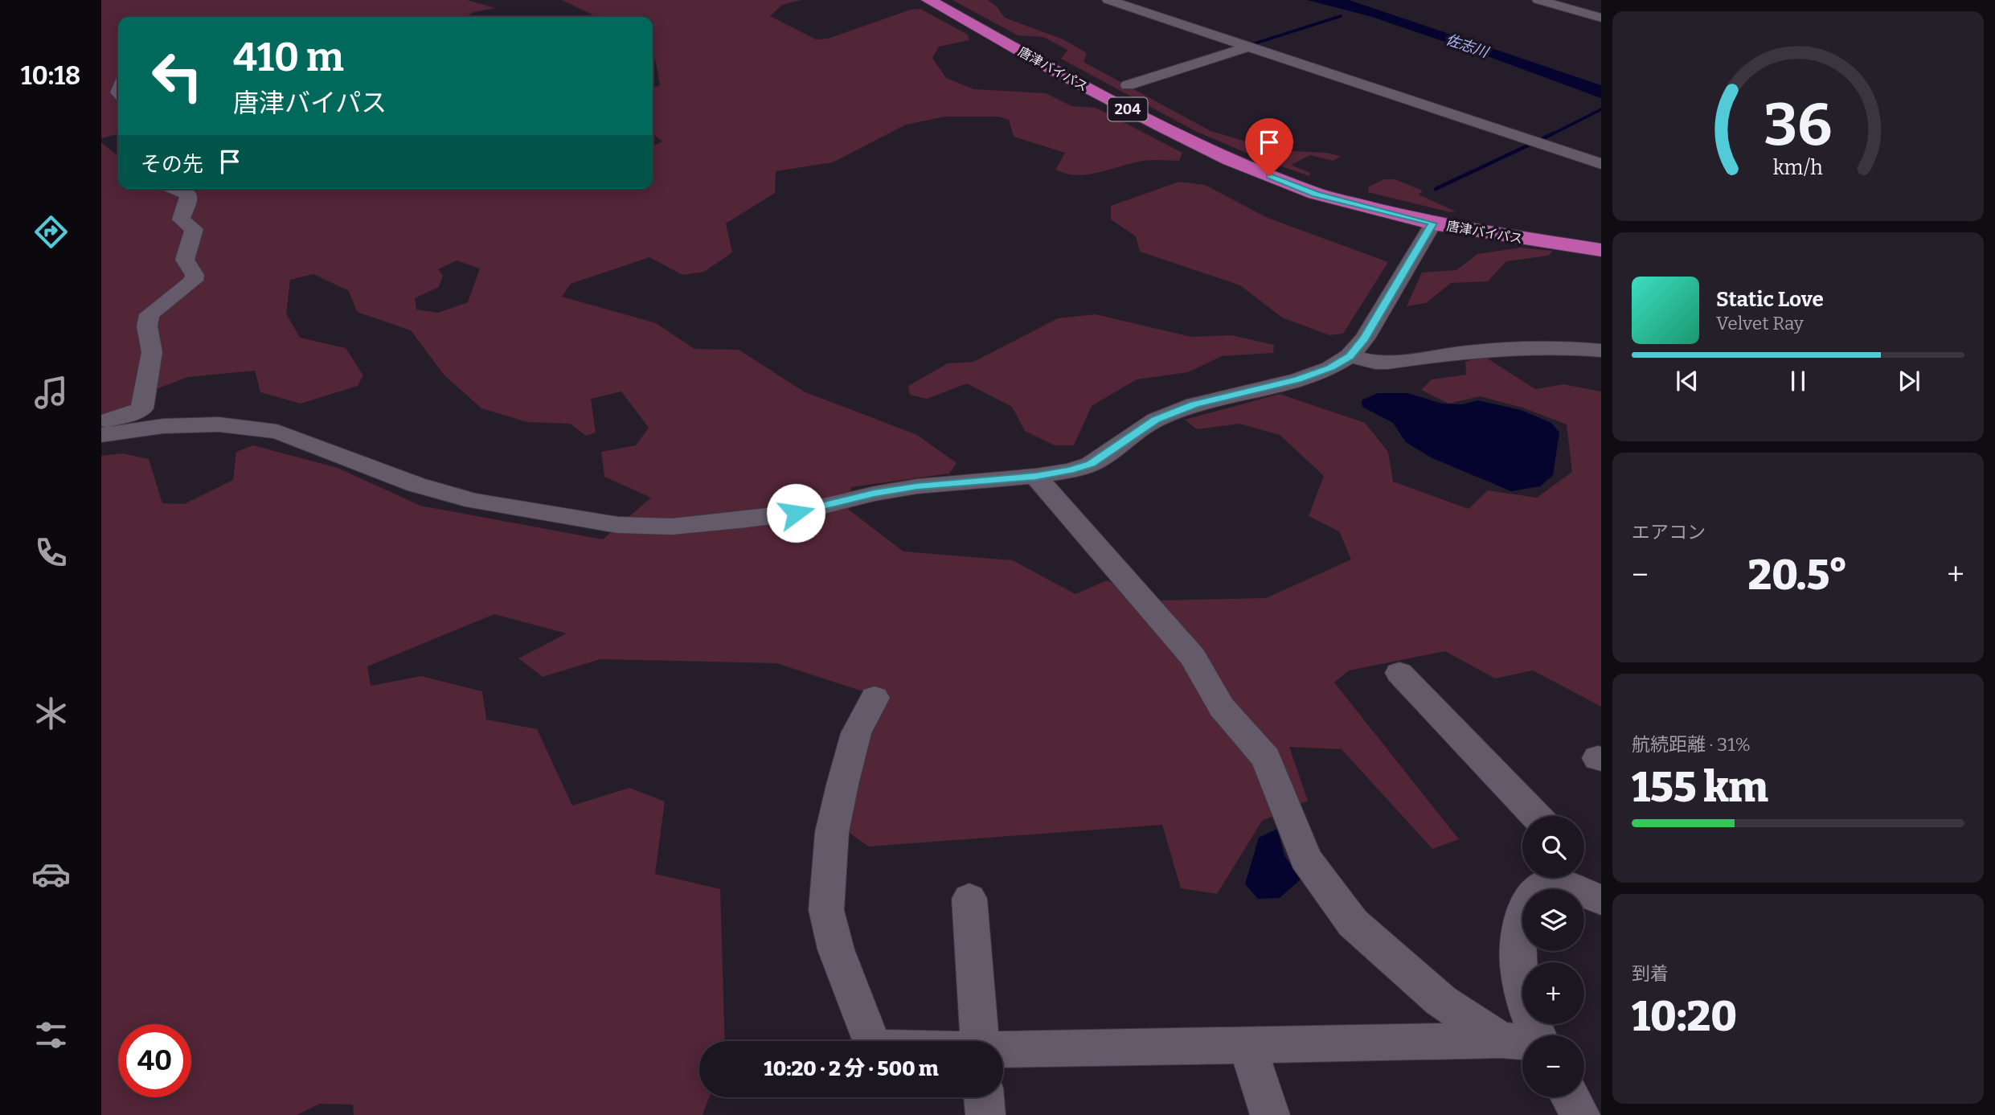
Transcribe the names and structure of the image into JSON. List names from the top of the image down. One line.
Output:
{"streets":{"highway":["唐津バイパス","204"]},"water":["佐志川"],"page":{"tabs":"10:18","turn":["410 m","唐津バイパス"],"then":"その先","song":["Static Love","Velvet Ray"],"tile":["エアコン",["航続距離 · 31%","155 km"],["到着","10:20"]],"heat":["−","20.5°","+"],"map_buttons":["+","−"],"limit":"40","trip":"10:20 · 2 分 · 500 m","gauge":["36","km/h"]}}
